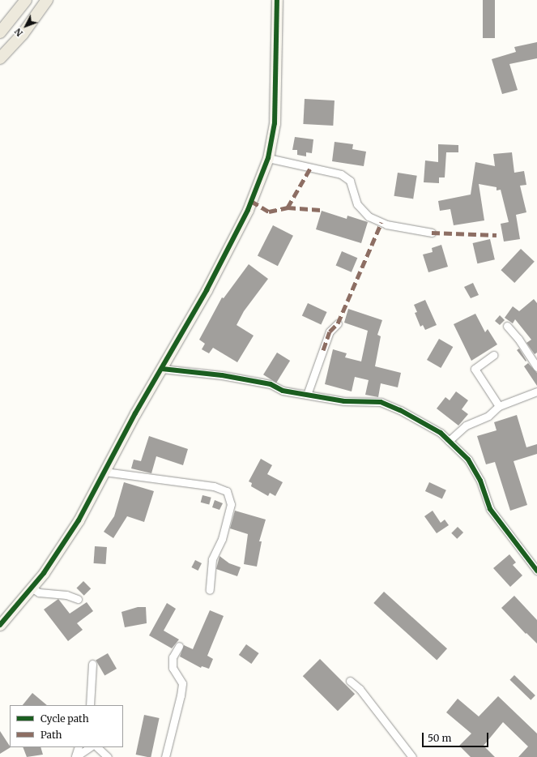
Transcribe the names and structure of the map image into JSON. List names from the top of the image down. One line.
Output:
{"legend":["Cycle path","Path"],"scale_bar":"50 m","north":"bottom left"}
